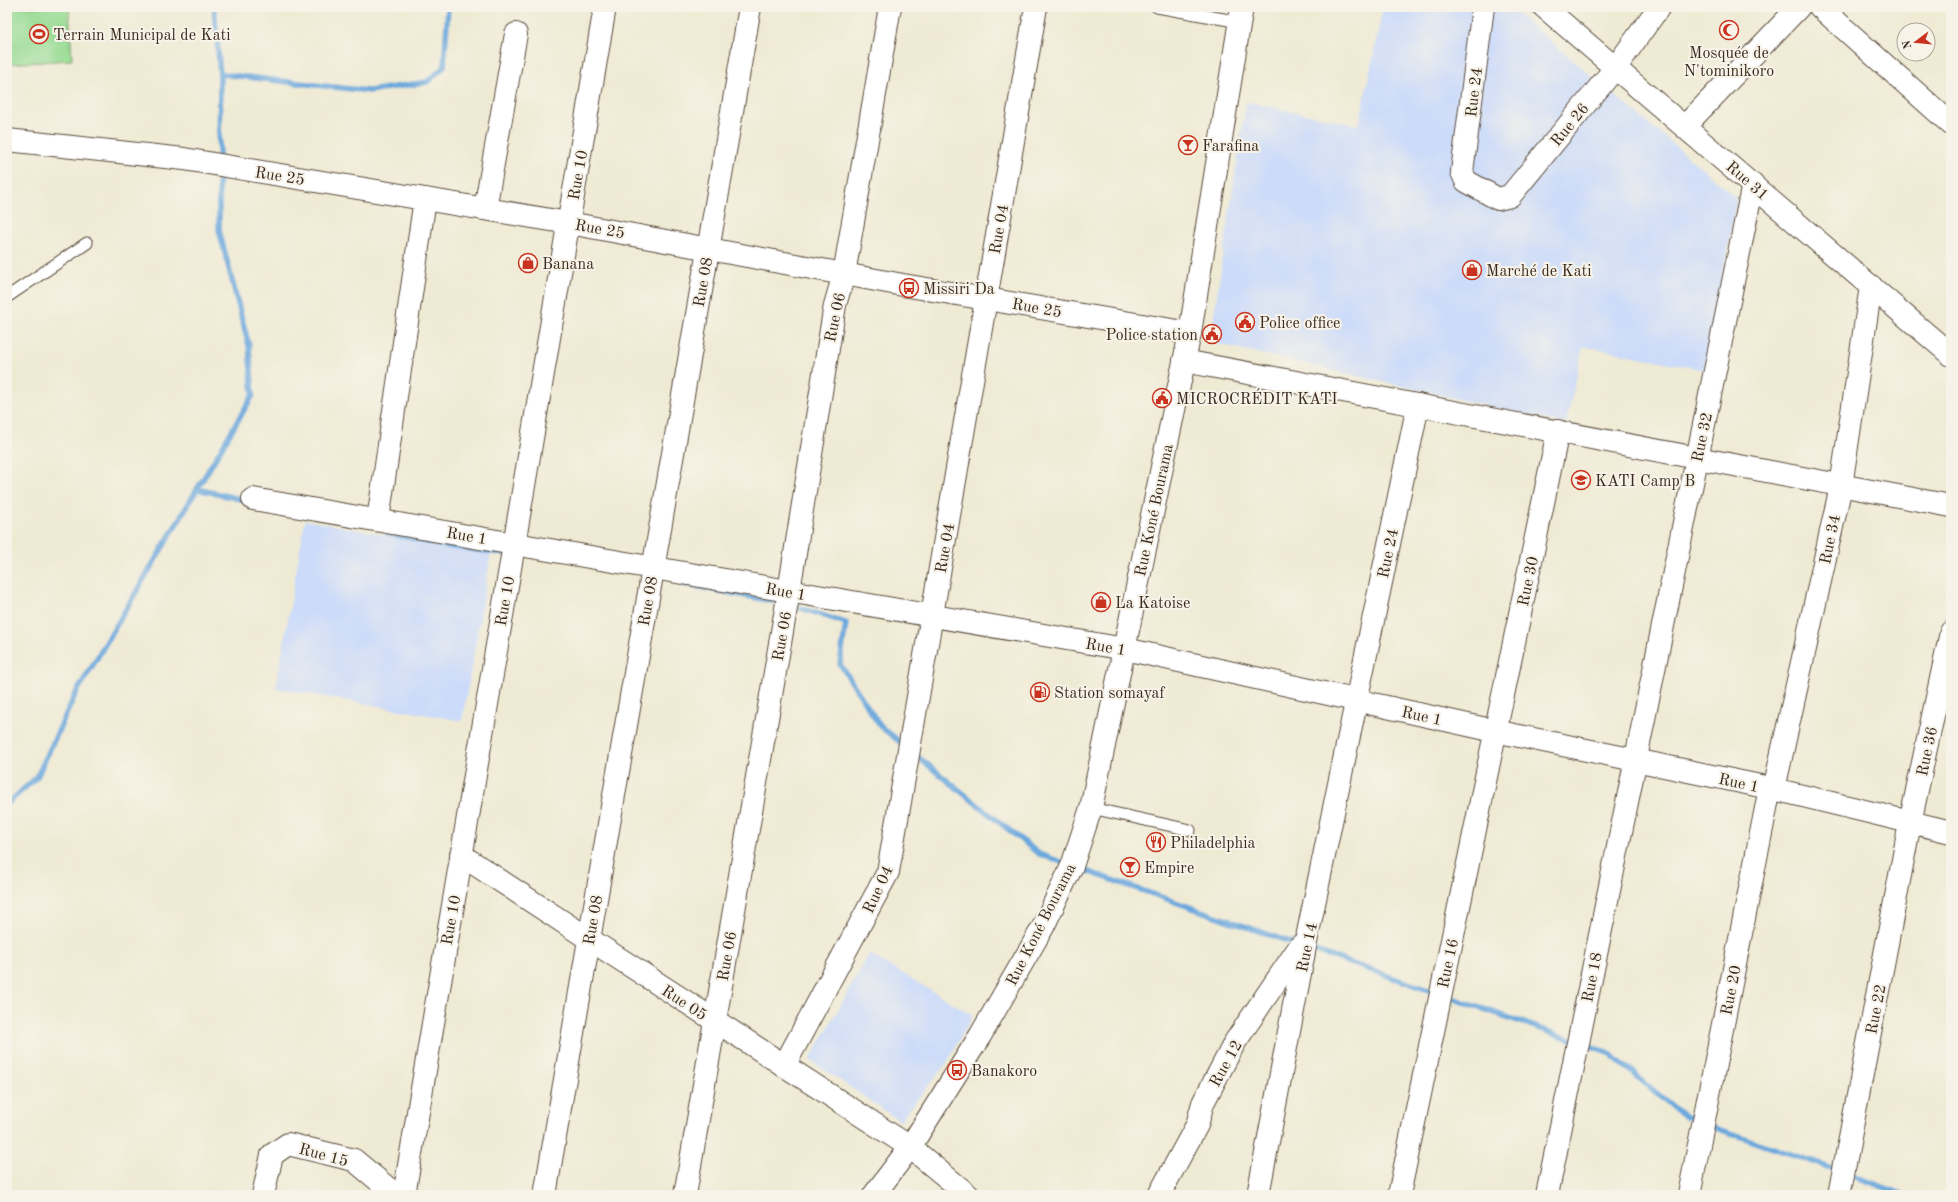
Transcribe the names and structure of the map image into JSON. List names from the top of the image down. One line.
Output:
{"streets":{"main road":["Rue 24","Rue 26","Rue 25","Rue 10","Rue 31","Rue 04","Rue 08","Rue 06","Rue 32","Rue Koné Bourama","Rue 1","Rue 34","Rue 30","Rue 36","Rue 14","Rue 16","Rue 18","Rue 20","Rue 05","Rue 22","Rue 12","Rue 15"]},"crossings":[["Rue 24","Rue 26"],["Rue 24","Rue 1"],["Rue 24","Rue 14"],["Rue 26","Rue 31"],["Rue 25","Rue 10"],["Rue 25","Rue 04"],["Rue 25","Rue 08"],["Rue 25","Rue 06"],["Rue 25","Rue Koné Bourama"],["Rue 10","Rue 1"],["Rue 10","Rue 05"],["Rue 31","Rue 32"],["Rue 31","Rue 34"],["Rue 04","Rue 1"],["Rue 04","Rue 05"],["Rue 08","Rue 1"],["Rue 08","Rue 05"],["Rue 06","Rue 1"],["Rue 06","Rue 05"],["Rue 32","Rue 1"],["Rue 32","Rue 18"],["Rue Koné Bourama","Rue 1"],["Rue Koné Bourama","Rue 05"],["Rue 1","Rue 34"],["Rue 1","Rue 30"],["Rue 1","Rue 36"],["Rue 1","Rue 14"],["Rue 1","Rue 16"],["Rue 1","Rue 18"],["Rue 1","Rue 20"],["Rue 1","Rue 22"],["Rue 34","Rue 20"],["Rue 30","Rue 16"],["Rue 36","Rue 22"],["Rue 14","Rue 12"]],"places":{"mosque":["Mosquée de N'tominikoro"],"sports":["Terrain Municipal de Kati"],"bar":["Farafina","Empire"],"shop":["Banana","Marché de Kati","La Katoise"],"bus stop":["Missiri Da","Banakoro"],"public building":["Police office","Police station","MICROCRÉDIT KATI"],"school or university":["KATI Camp B"],"fuel station":["Station somayaf"],"restaurant":["Philadelphia"]},"north":"left"}
